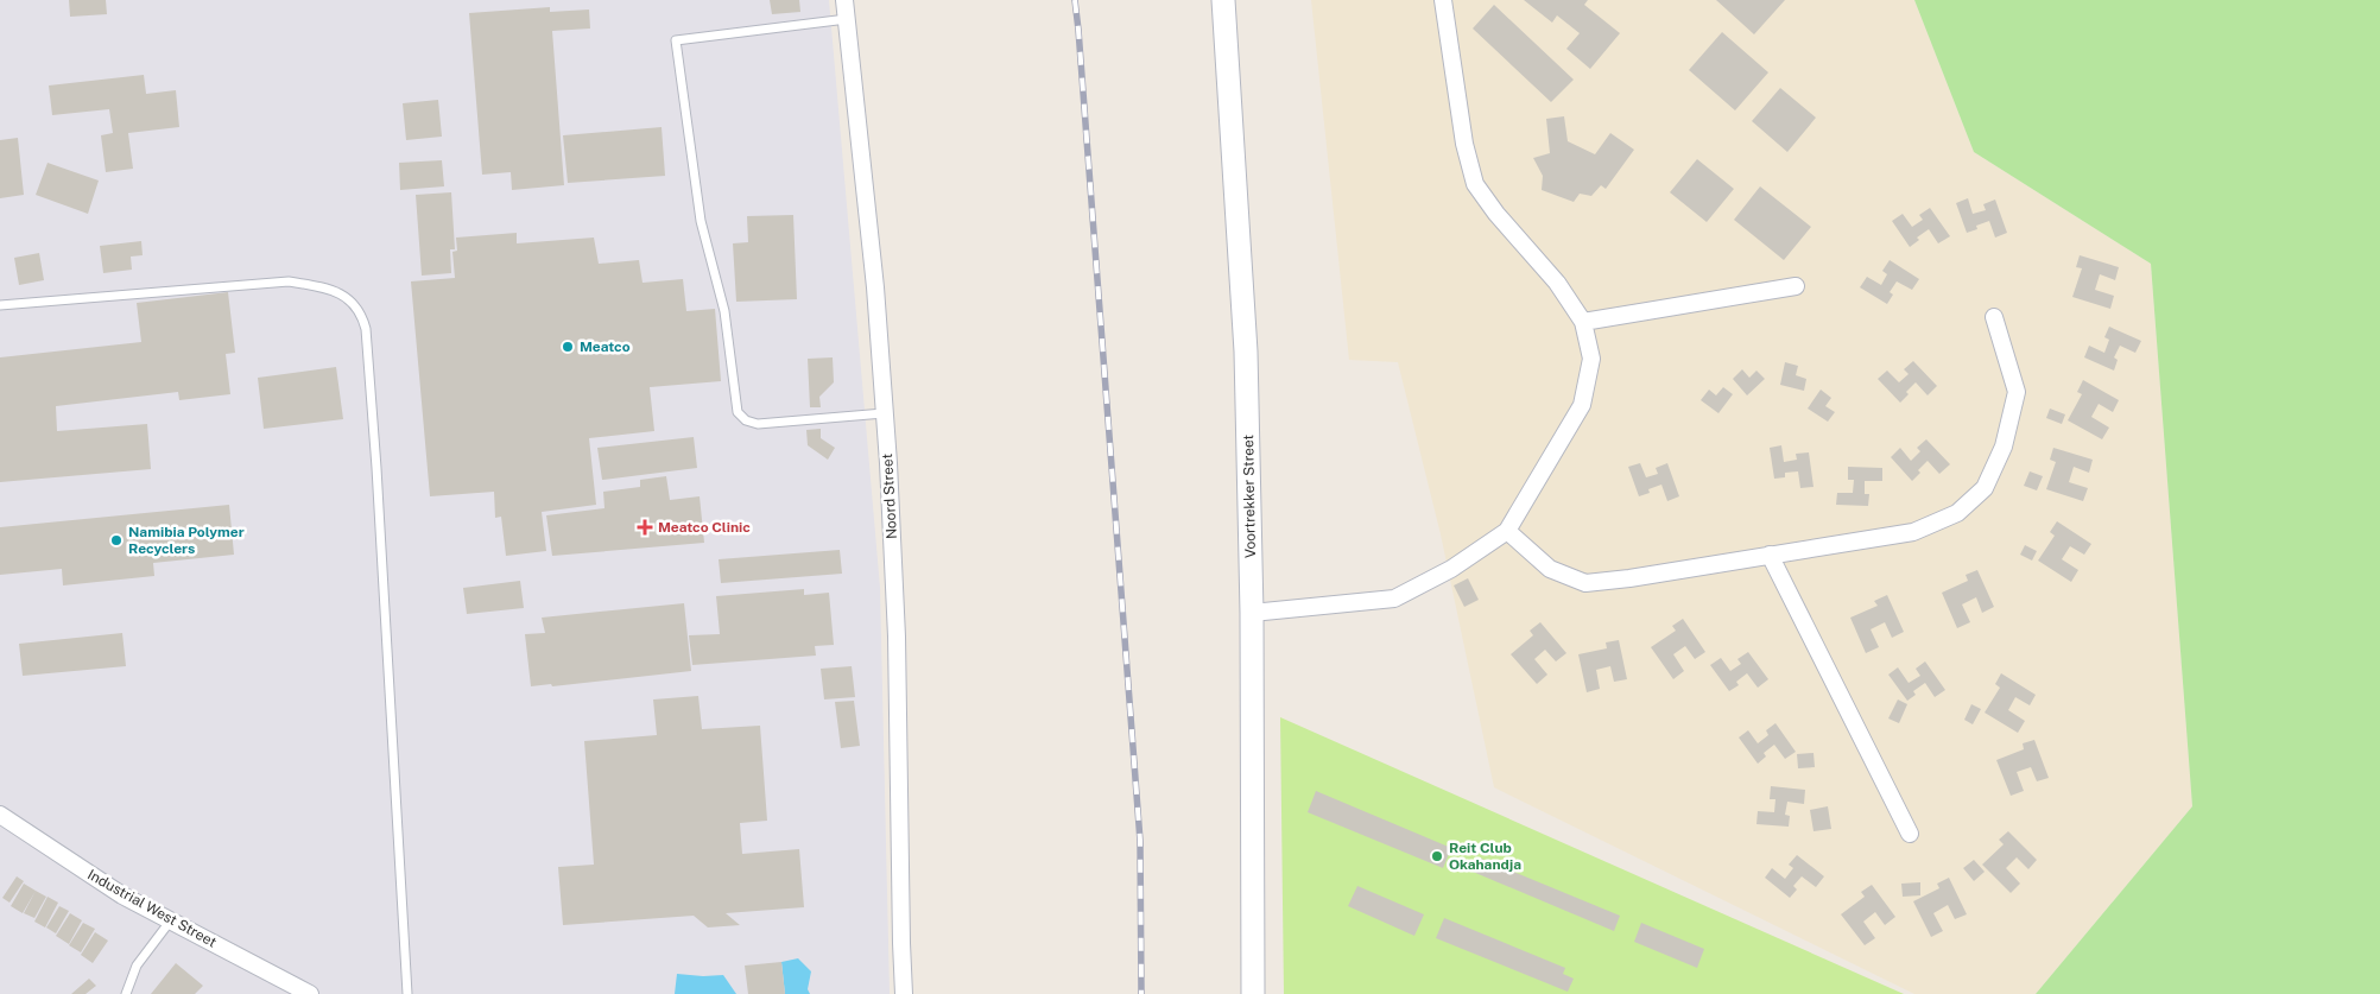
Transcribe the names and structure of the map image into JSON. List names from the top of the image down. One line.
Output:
{"streets":{"main road":["Voortrekker Street"],"street":["Noord Street","Industrial West Street"]},"places":{"other":["Meatco","Namibia Polymer Recyclers","Reit Club Okahandja"],"health":["Meatco Clinic"]}}
